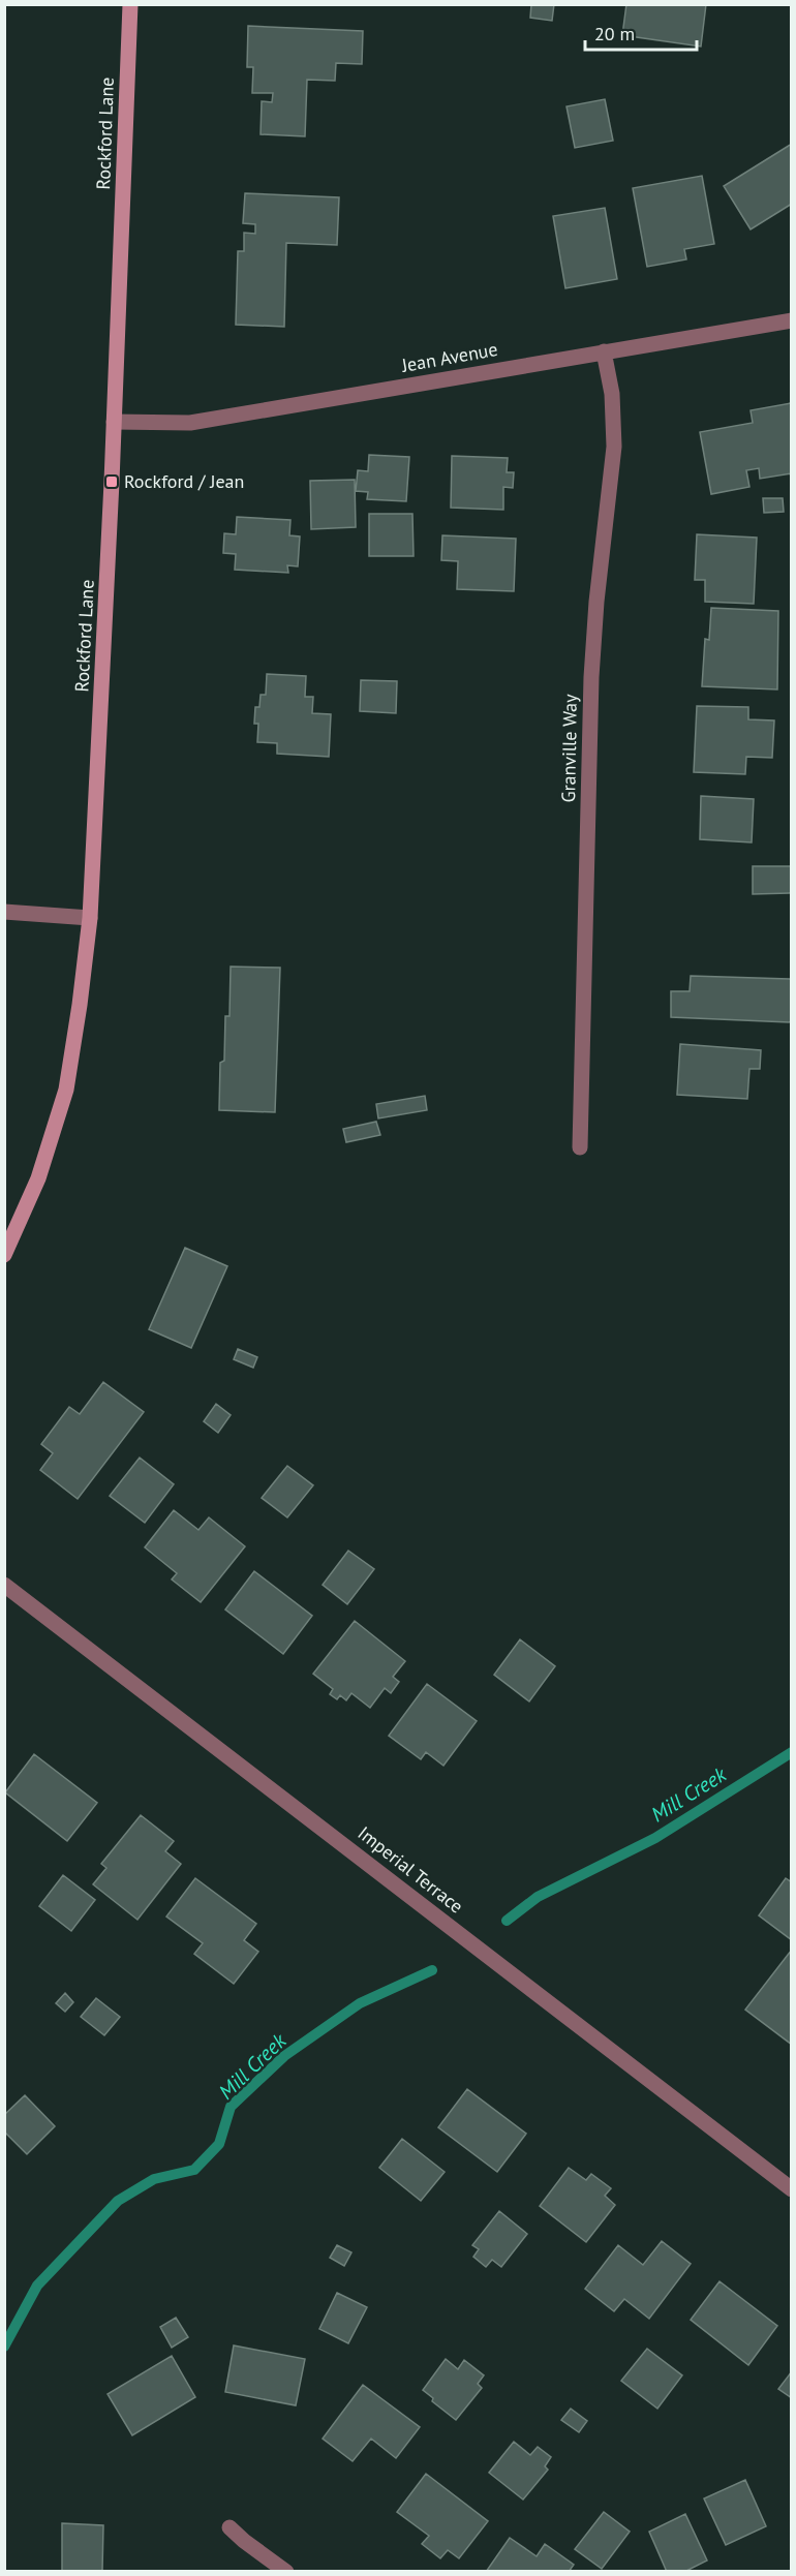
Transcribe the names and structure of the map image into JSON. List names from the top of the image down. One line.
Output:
{"streets":{"main road":["Rockford Lane"],"street":["Jean Avenue","Granville Way","Imperial Terrace"]},"crossings":[["Rockford Lane","Jean Avenue"],["Jean Avenue","Granville Way"]],"water":["Mill Creek"],"places":{"transit":["Rockford / Jean"]},"scale_bar":"20 m"}
